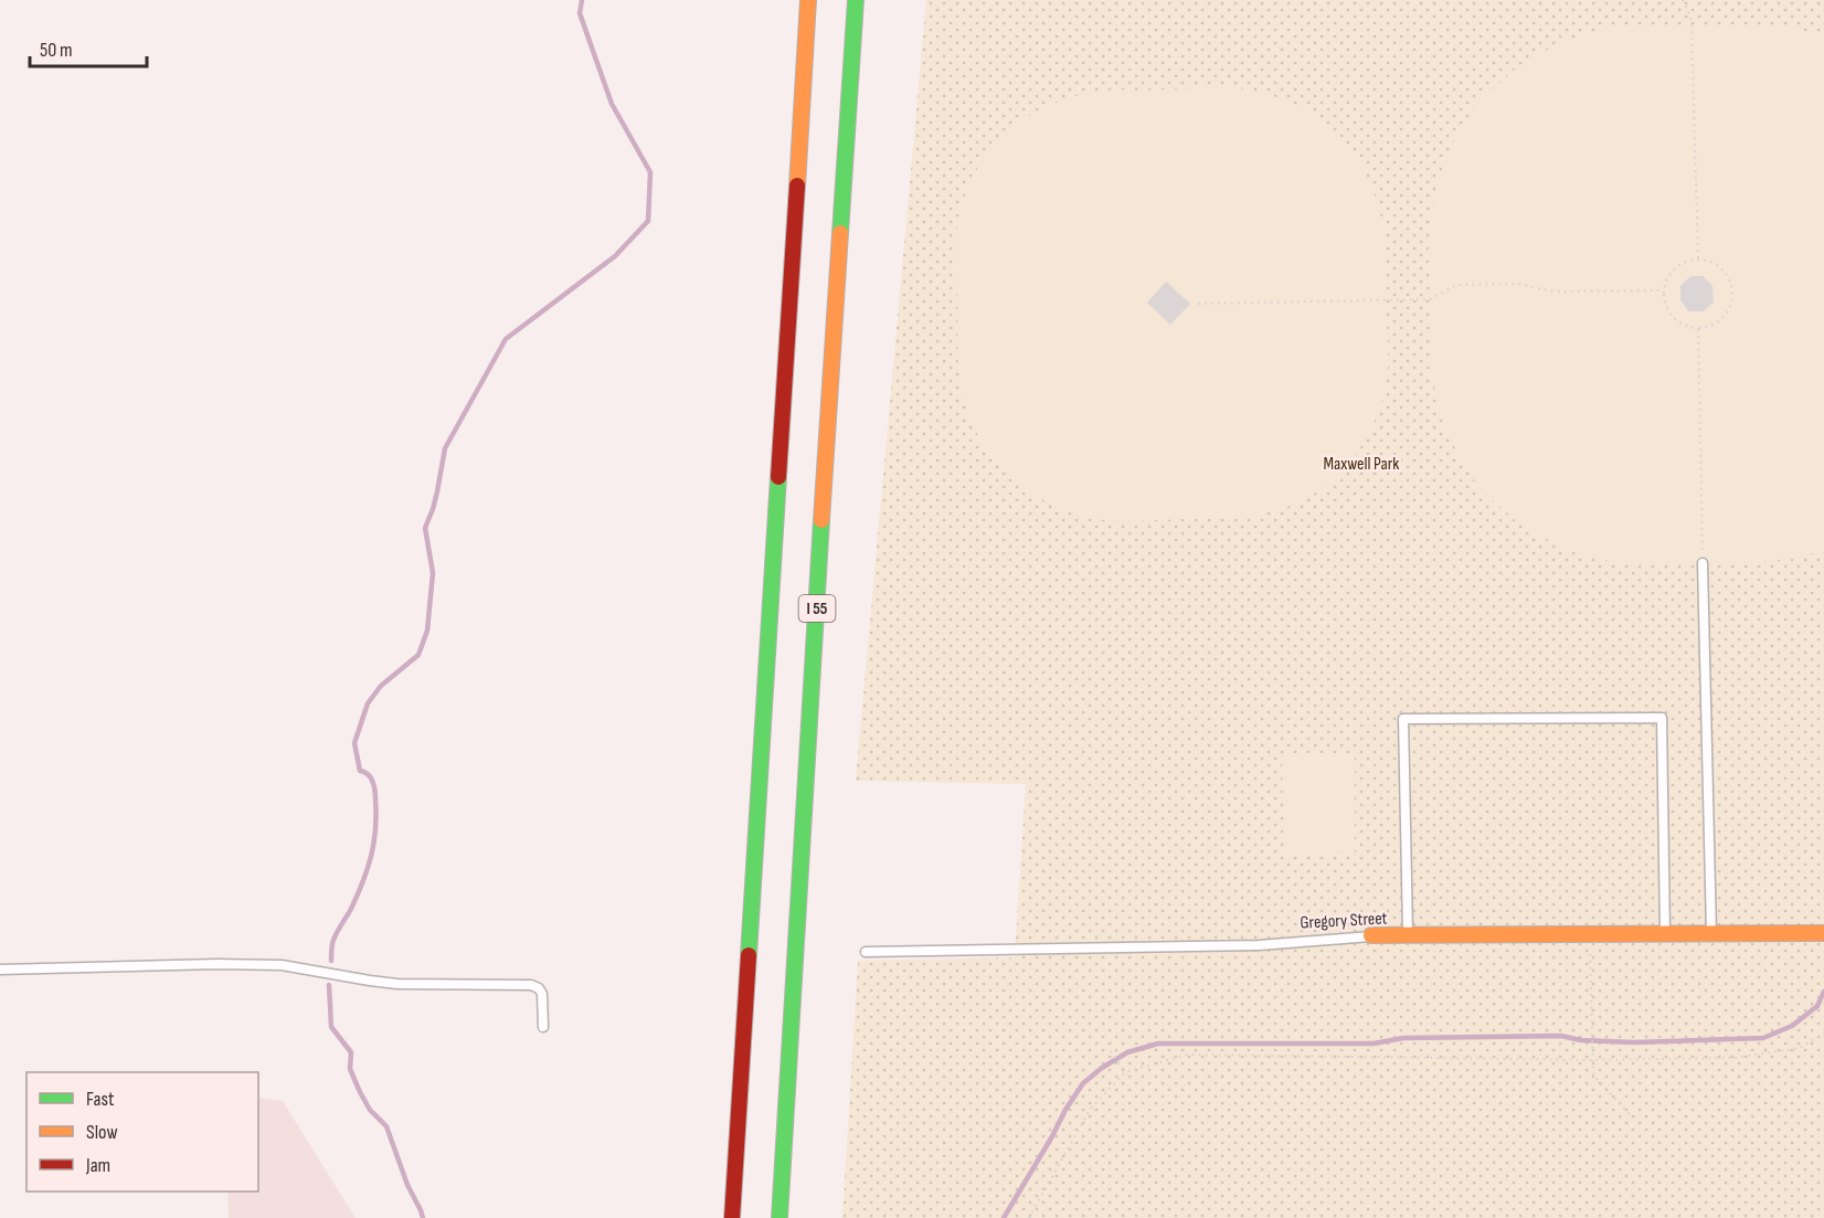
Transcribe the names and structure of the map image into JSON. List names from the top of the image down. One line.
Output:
{"streets":{"main road":["I 55","Gregory Street"]},"parks":["Maxwell Park"],"legend":["Fast","Slow","Jam"],"scale_bar":"50 m"}
